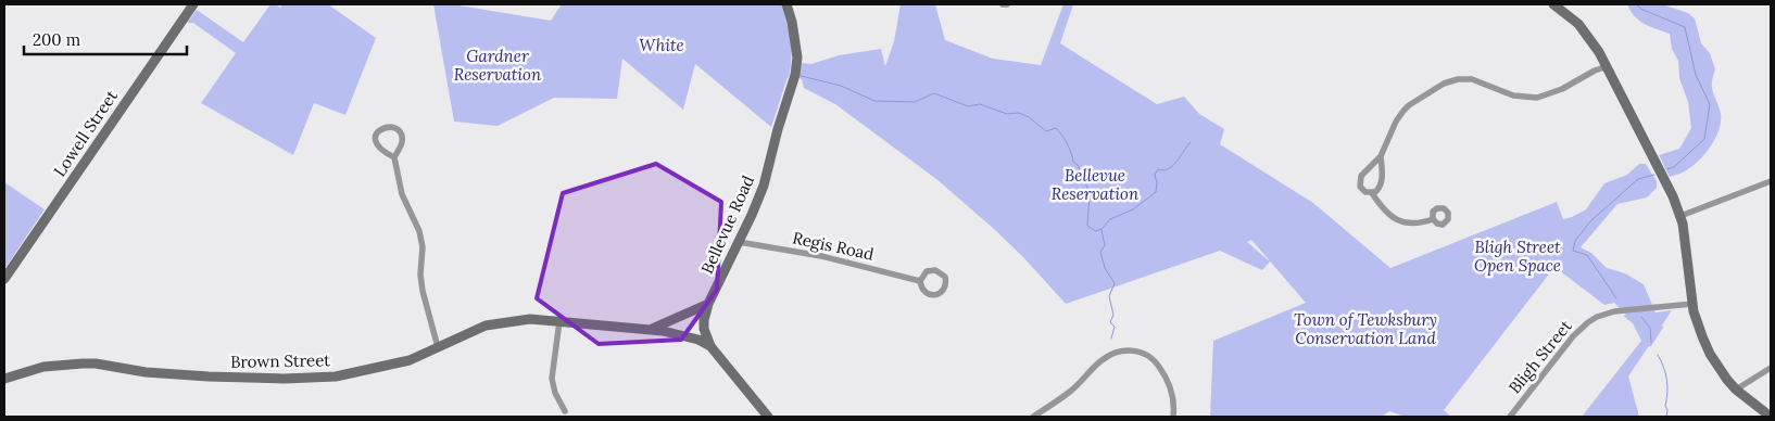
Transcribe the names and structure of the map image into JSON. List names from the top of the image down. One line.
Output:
{"streets":{"street":["Lowell Street","Bellevue Road","Regis Road","Bligh Street","Brown Street"]},"crossings":[["Bellevue Road","Regis Road"],["Bellevue Road","Brown Street"]],"parks":["White","Gardner Reservation","Bellevue Reservation","Bligh Street Open Space","Town of Tewksbury Conservation Land"],"scale_bar":"200 m"}
